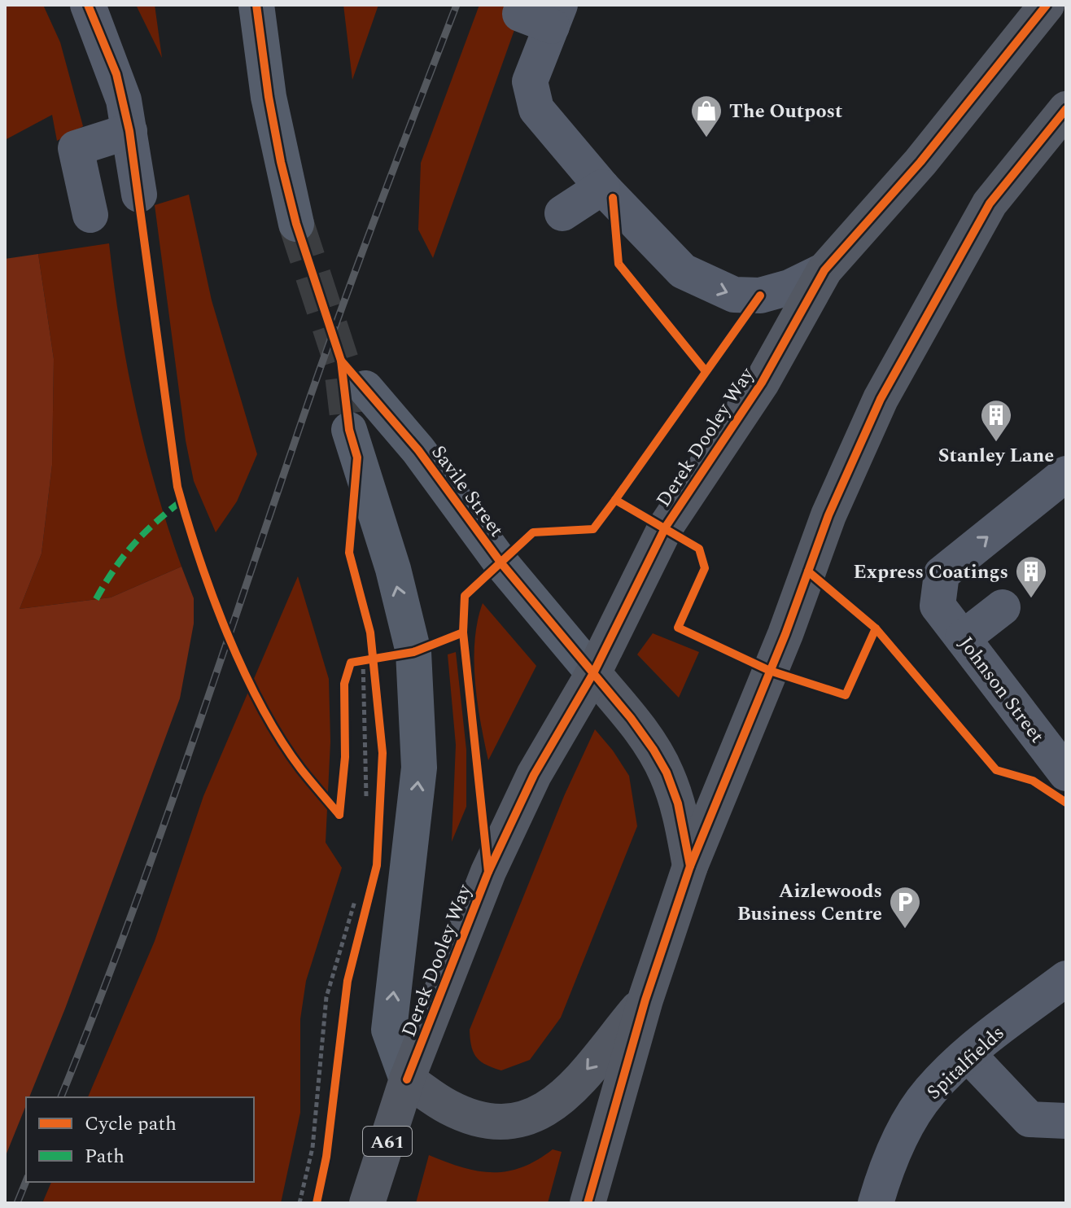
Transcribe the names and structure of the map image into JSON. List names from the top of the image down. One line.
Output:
{"streets":{"highway":["Derek Dooley Way","A61"],"main road":["Savile Street"],"street":["Johnson Street","Spitalfields"]},"crossings":[["Derek Dooley Way","Savile Street"]],"one_way":["Johnson Street"],"places":{"shop":["The Outpost"],"building":["Stanley Lane","Express Coatings"],"parking":["Aizlewoods Business Centre"]},"legend":["Cycle path","Path"]}
